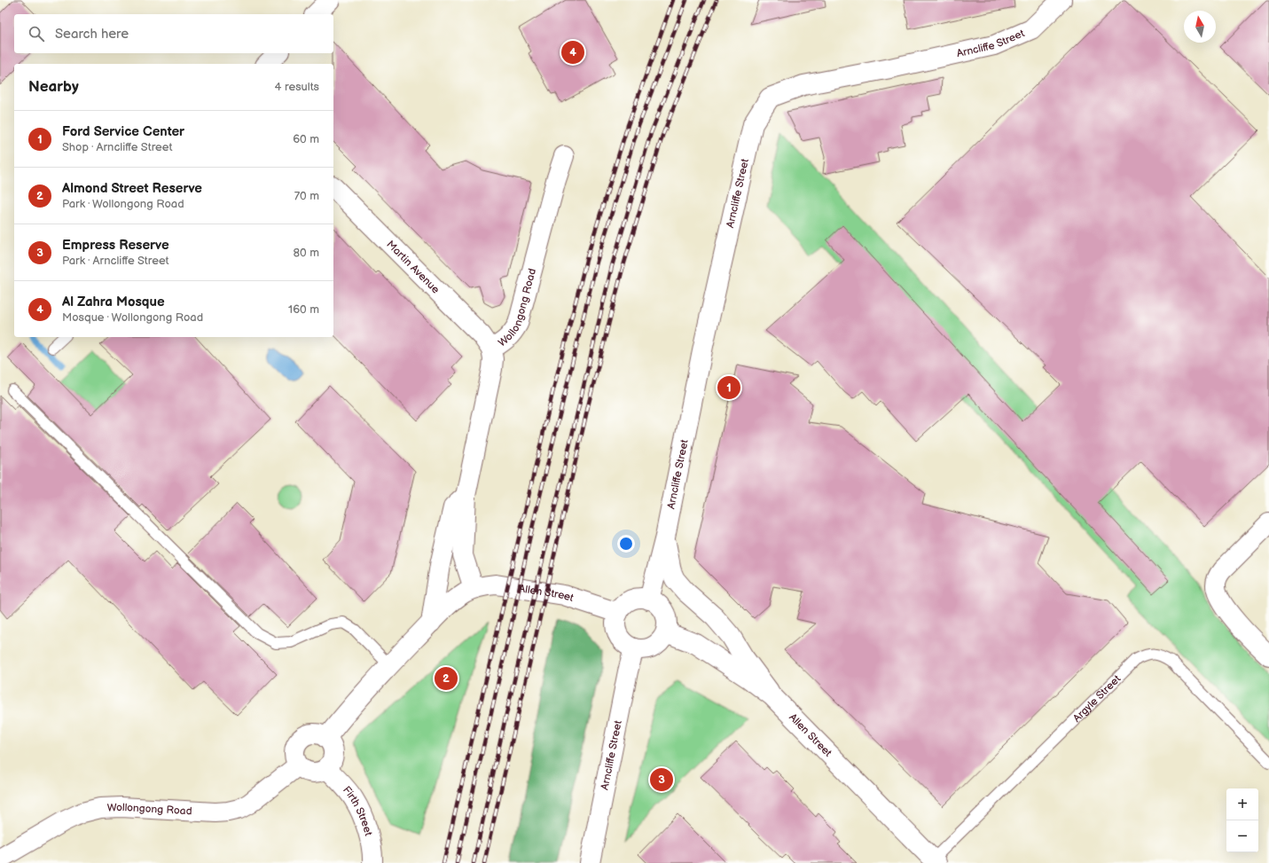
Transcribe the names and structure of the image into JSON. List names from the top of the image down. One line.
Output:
{"streets":{"street":["Arncliffe Street","Martin Avenue","Wollongong Road","Allen Street","Firth Street"],"lane":["Argyle Street"]},"crossings":[["Arncliffe Street","Allen Street"],["Martin Avenue","Wollongong Road"],["Wollongong Road","Allen Street"],["Wollongong Road","Firth Street"],["Allen Street","Argyle Street"]],"north":"top","page":{"search":"Search here","pins":["4","1","2","3"],"heading":["Nearby","4 results"],"list":[{"mark":"1","name":"Ford Service Center","note":"Shop · Arncliffe Street","value":"60 m"},{"mark":"2","name":"Almond Street Reserve","note":"Park · Wollongong Road","value":"70 m"},{"mark":"3","name":"Empress Reserve","note":"Park · Arncliffe Street","value":"80 m"},{"mark":"4","name":"Al Zahra Mosque","note":"Mosque · Wollongong Road","value":"160 m"}],"map_buttons":["+","−"]}}
